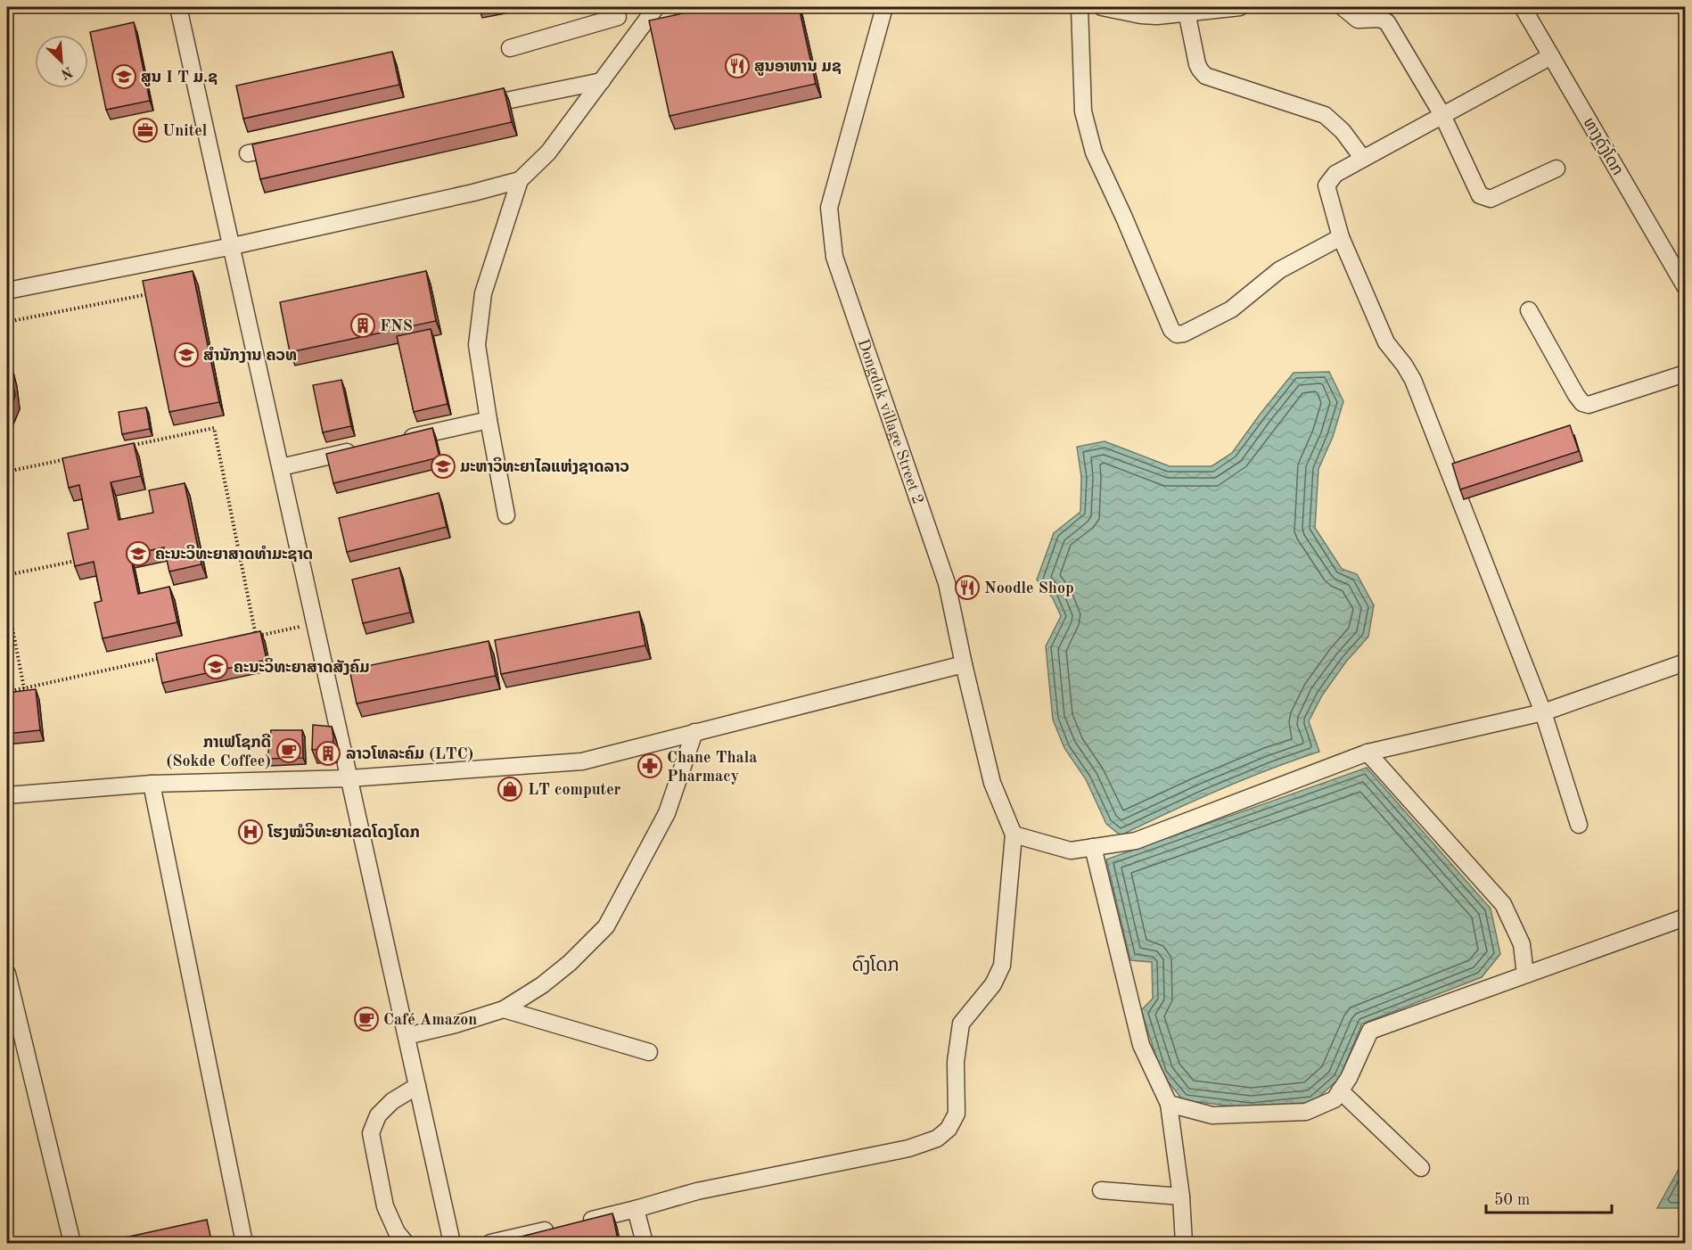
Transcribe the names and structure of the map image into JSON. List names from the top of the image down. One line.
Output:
{"streets":{"street":["ທາງດົງໂດກ","Dongdok village Street 2"]},"districts":["ດົງໂດກ"],"places":{"restaurant":["ສູນອາຫານ ມຊ","Noodle Shop"],"school or university":["ສູນ I T ມ.ຊ","ສຳນັກງານ ຄວທ","ມະຫາວິທະຍາໄລແຫ່ງຊາດລາວ","ຄະນະວິທະຍາສາດທຳມະຊາດ","ຄະນະວິທະຍາສາດສັງຄົມ"],"office":["Unitel"],"building":["FNS","ລາວໂທລະຄົມ (LTC)"],"cafe":["ກາເຟໂຊກດີ (Sokde Coffee)","Café Amazon"],"pharmacy":["Chane Thala Pharmacy"],"shop":["LT computer"],"hospital":["ໂຮງໝໍວິທະຍາເຂດໂດງໂດກ"]},"scale_bar":"50 m","north":"bottom right"}
